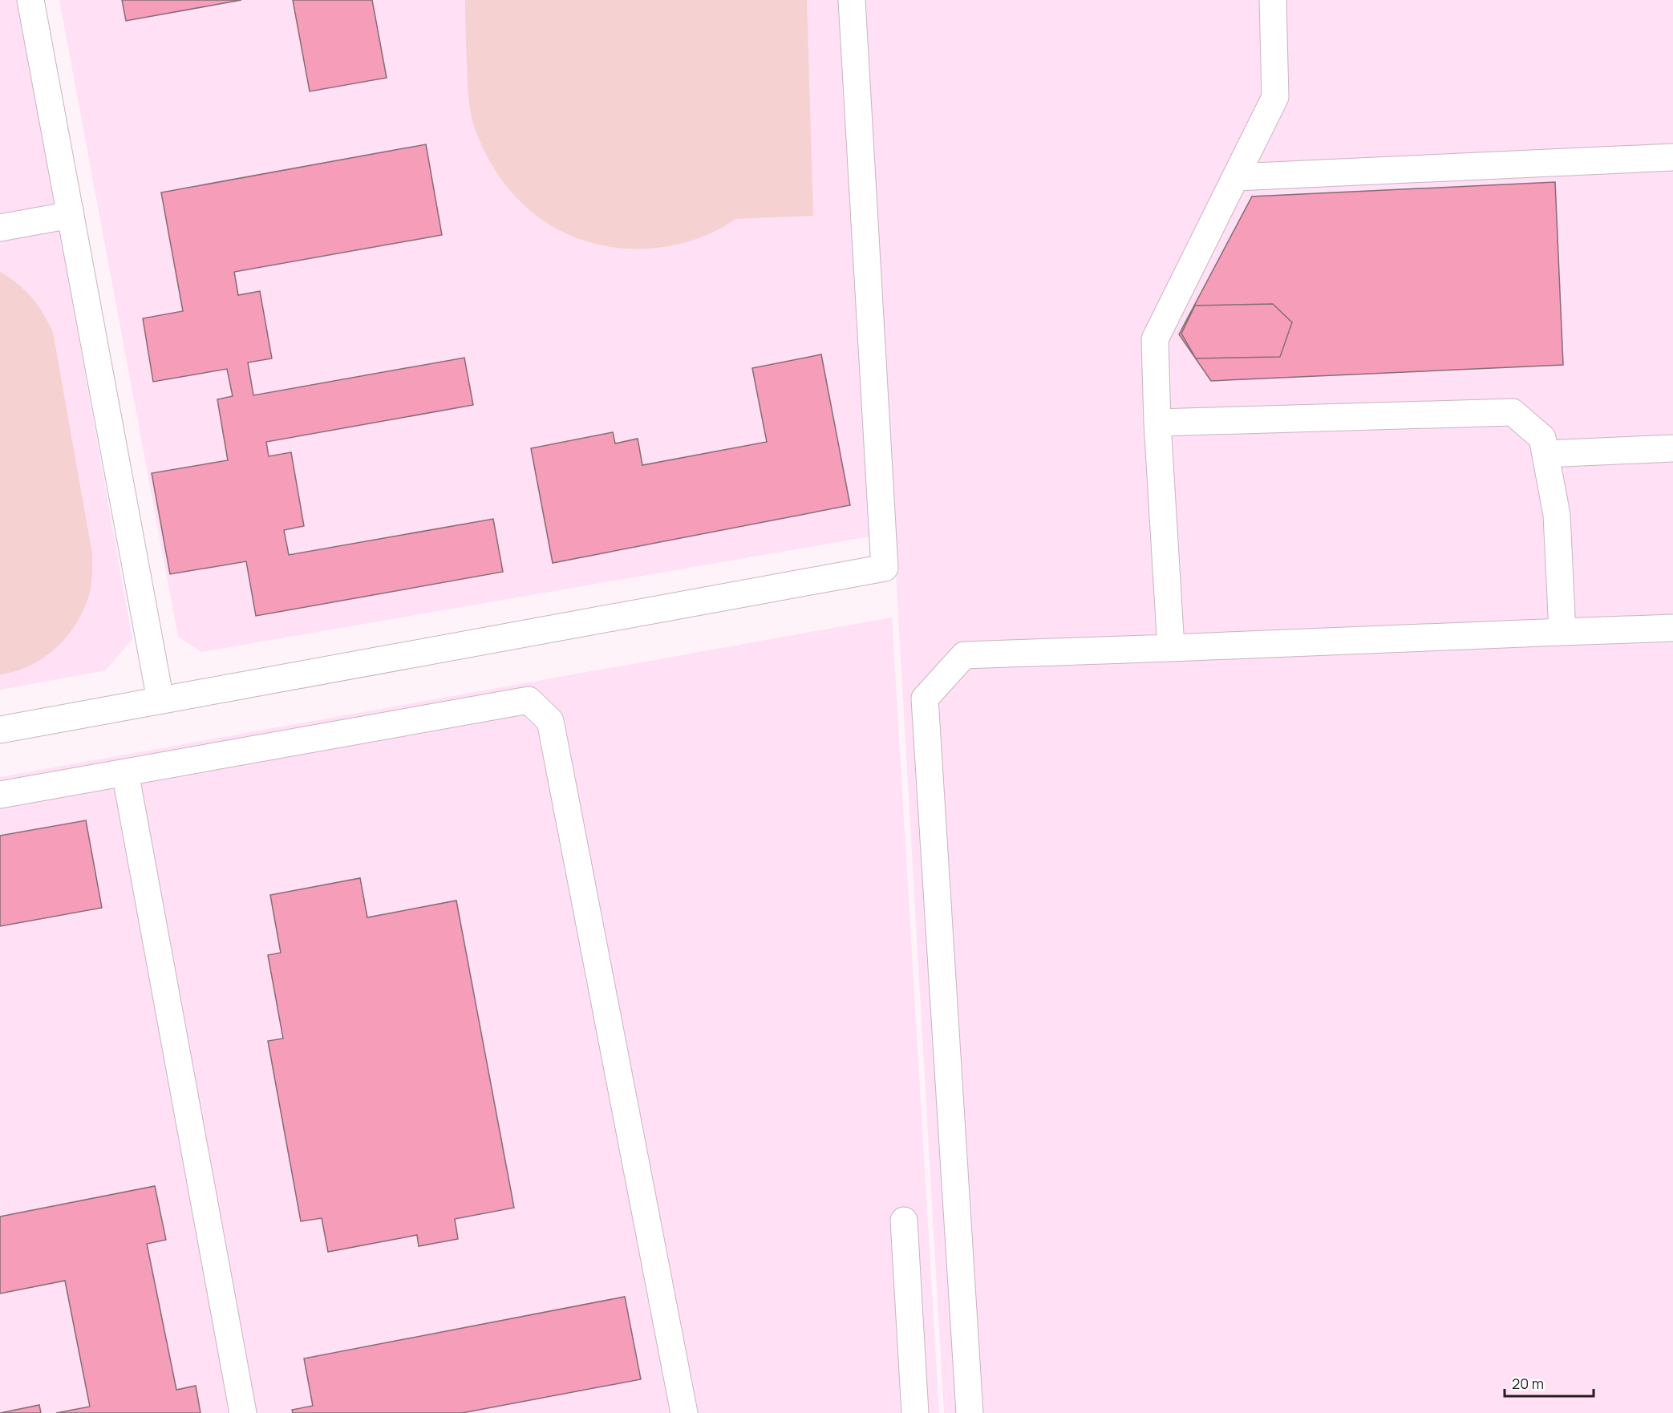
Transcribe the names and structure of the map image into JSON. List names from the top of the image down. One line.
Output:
{"scale_bar":"20 m"}
